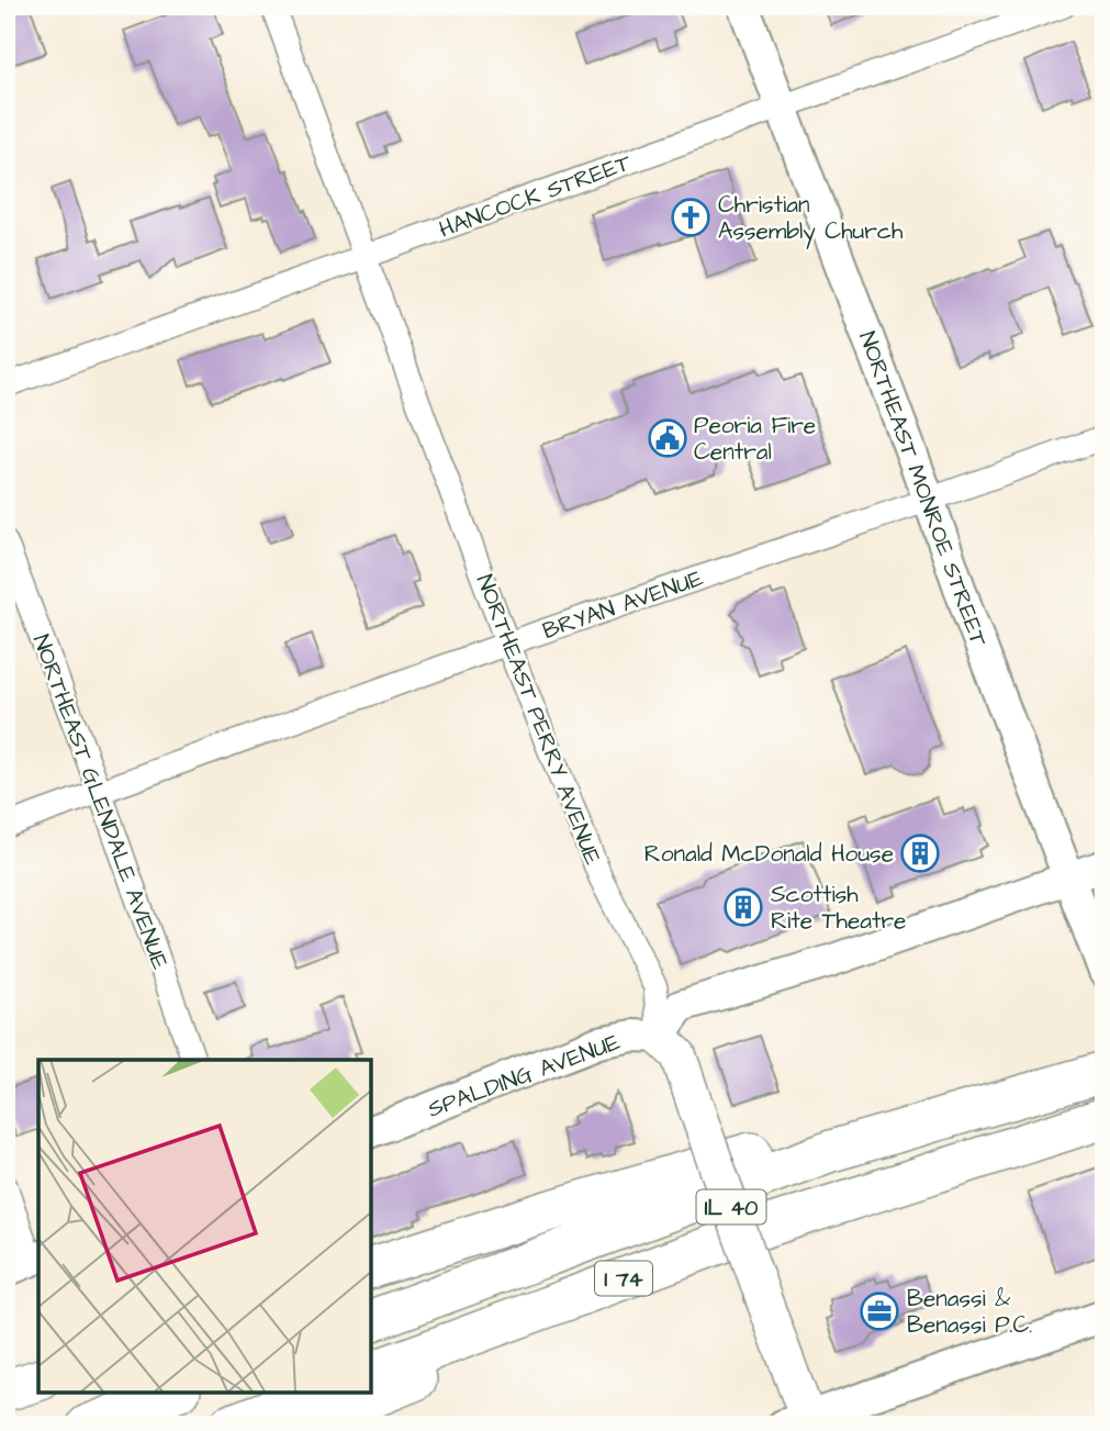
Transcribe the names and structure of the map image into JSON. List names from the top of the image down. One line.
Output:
{"streets":{"highway":["I 74"],"main road":["IL 40"],"street":["HANCOCK STREET","NORTHEAST MONROE STREET","BRYAN AVENUE","NORTHEAST PERRY AVENUE","NORTHEAST GLENDALE AVENUE","SPALDING AVENUE"]},"crossings":[["HANCOCK STREET","NORTHEAST MONROE STREET"],["HANCOCK STREET","NORTHEAST PERRY AVENUE"],["NORTHEAST MONROE STREET","BRYAN AVENUE"],["BRYAN AVENUE","NORTHEAST PERRY AVENUE"],["BRYAN AVENUE","NORTHEAST GLENDALE AVENUE"],["NORTHEAST PERRY AVENUE","SPALDING AVENUE"],["NORTHEAST PERRY AVENUE","IL 40"],["SPALDING AVENUE","IL 40"]],"places":{"church":["Christian Assembly Church"],"public building":["Peoria Fire Central"],"building":["Ronald McDonald House","Scottish Rite Theatre"],"office":["Benassi & Benassi P.C."]}}
